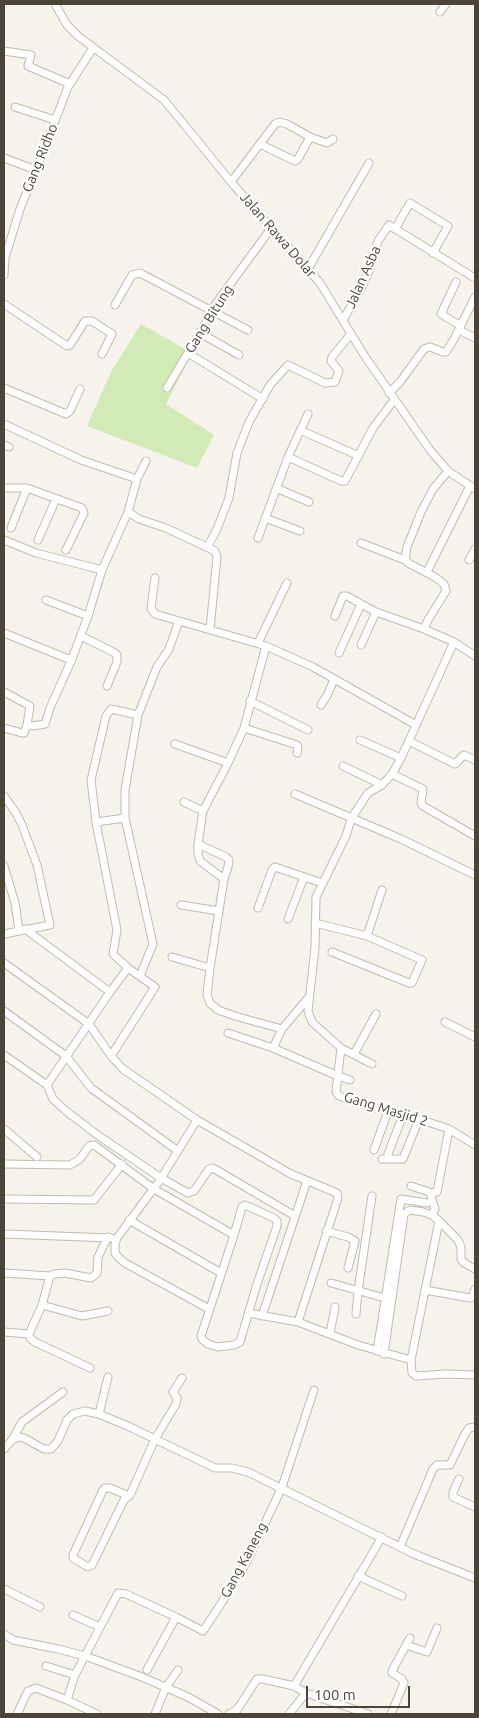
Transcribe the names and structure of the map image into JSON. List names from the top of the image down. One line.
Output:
{"streets":{"street":["Gang Ridho","Jalan Rawa Dolar","Jalan Asba","Gang Bitung","Gang Masjid 2","Gang Kaneng"]},"crossings":[["Gang Ridho","Jalan Rawa Dolar"],["Jalan Rawa Dolar","Jalan Asba"],["Jalan Rawa Dolar","Gang Bitung"]],"scale_bar":"100 m"}
